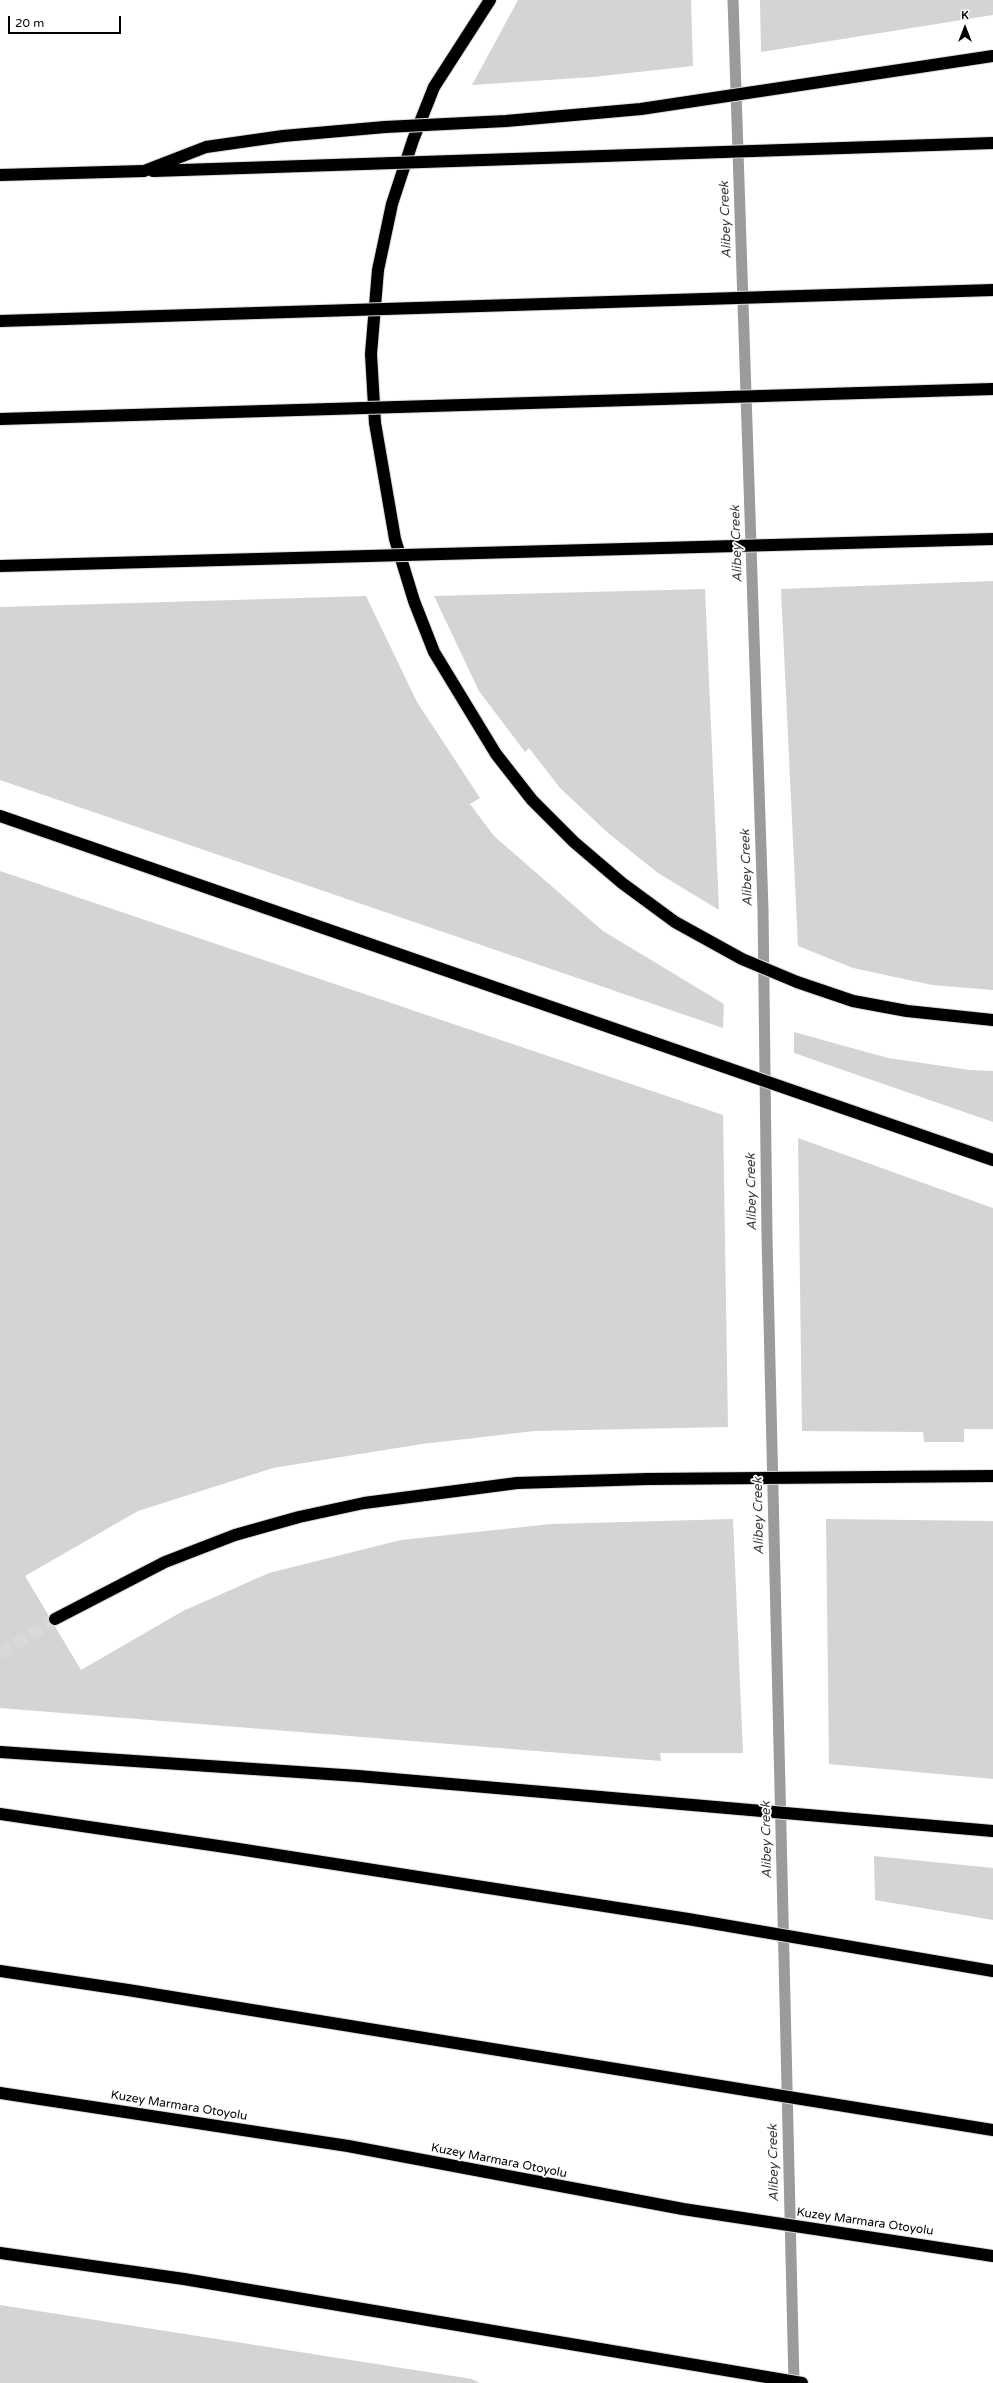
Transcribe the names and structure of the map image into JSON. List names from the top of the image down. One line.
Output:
{"streets":{"highway":["Kuzey Marmara Otoyolu"]},"water":["Alibey Creek"],"scale_bar":"20 m","north":"top"}
